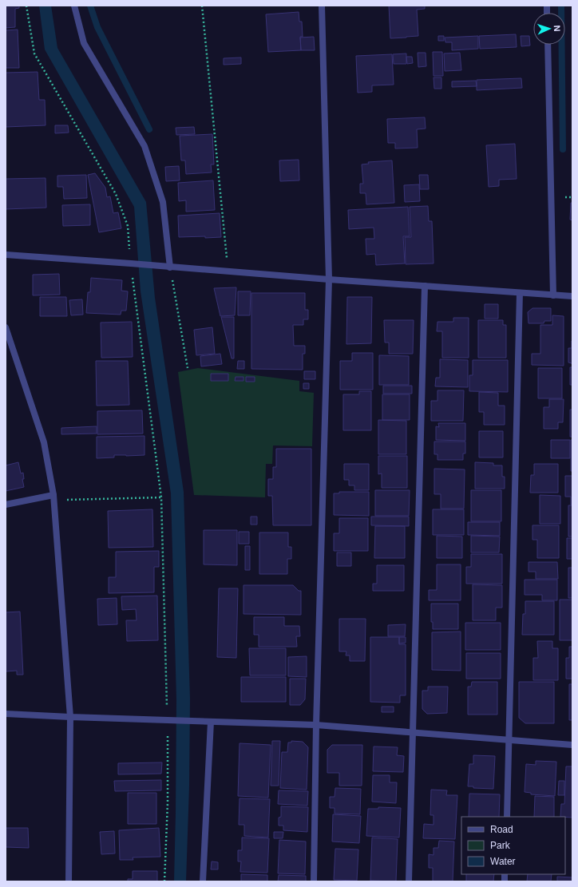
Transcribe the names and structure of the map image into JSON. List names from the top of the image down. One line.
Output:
{"legend":["Road","Park","Water"],"north":"right"}
